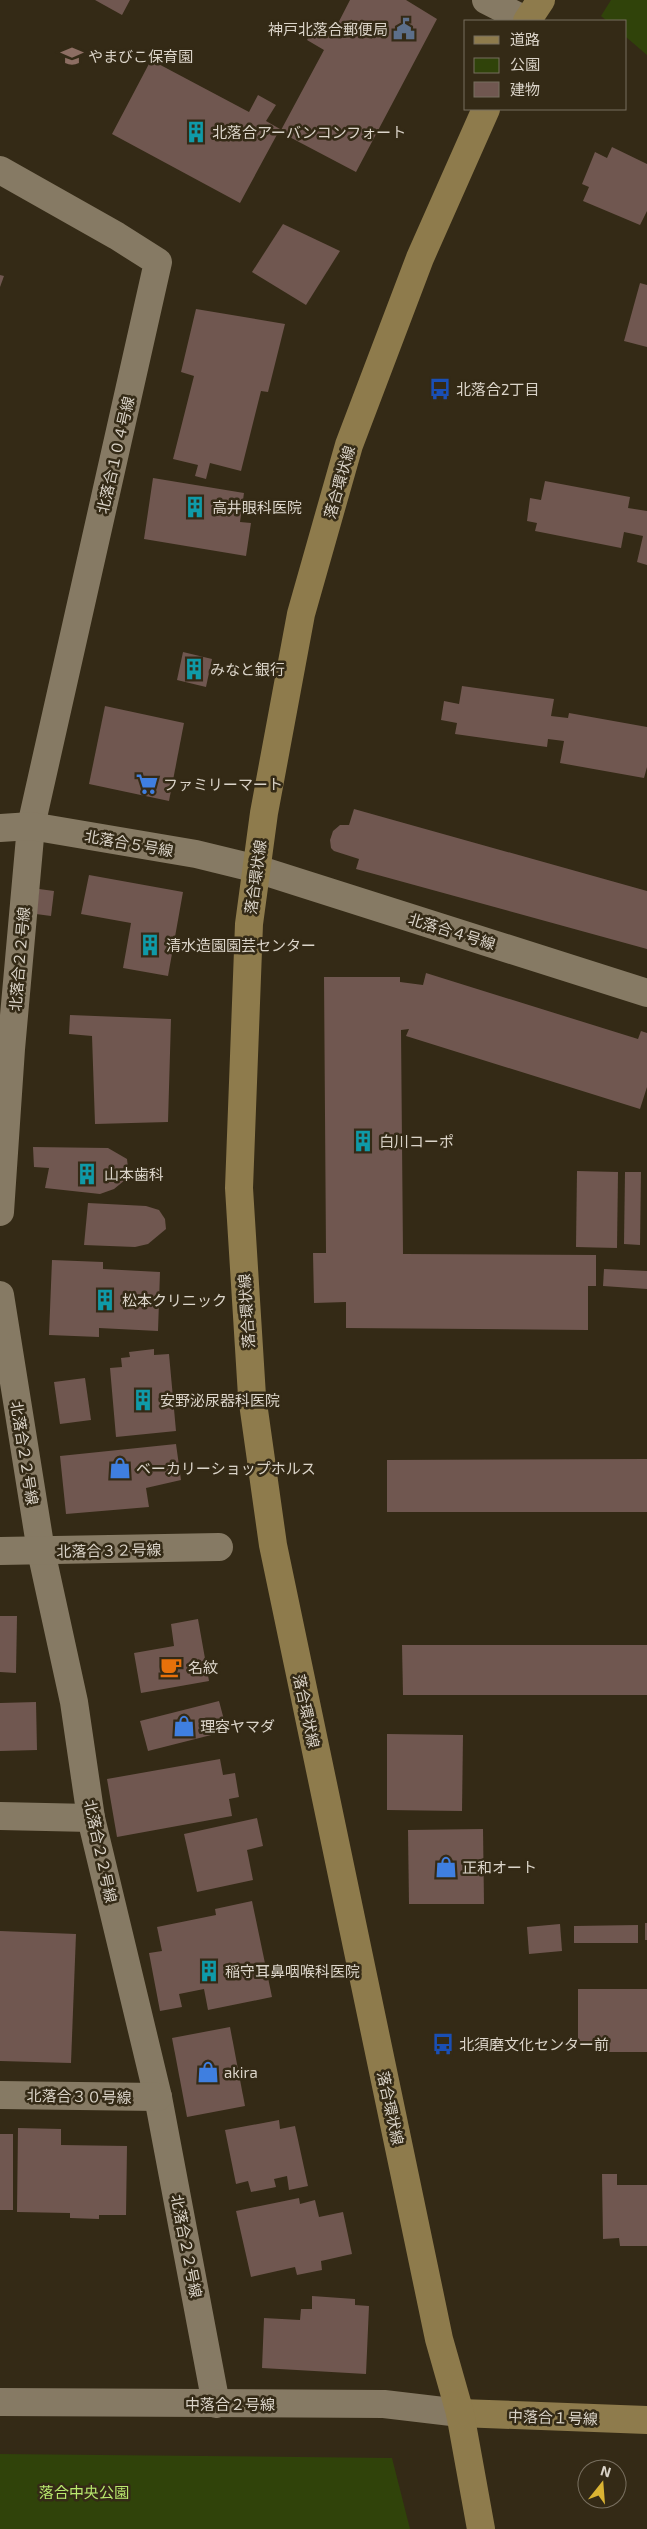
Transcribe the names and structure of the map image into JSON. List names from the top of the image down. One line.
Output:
{"streets":{"street":["北落合１０４号線","落合環状線","北落合５号線","北落合４号線","北落合２２号線","北落合３２号線","北落合３０号線","中落合２号線","中落合１号線"]},"crossings":[["北落合１０４号線","北落合５号線"],["北落合１０４号線","北落合２２号線"],["落合環状線","北落合５号線"],["落合環状線","北落合４号線"],["落合環状線","中落合２号線"],["落合環状線","中落合１号線"],["北落合５号線","北落合４号線"],["北落合５号線","北落合２２号線"],["北落合２２号線","北落合３２号線"],["北落合２２号線","北落合３０号線"],["北落合２２号線","中落合２号線"],["中落合２号線","中落合１号線"]],"parks":["落合中央公園"],"places":{"public building":["神戸北落合郵便局"],"school or university":["やまびこ保育園"],"building":["北落合アーバンコンフォート","高井眼科医院","みなと銀行","清水造園園芸センター","白川コーポ","山本歯科","松本クリニック","安野泌尿器科医院","稲守耳鼻咽喉科医院"],"bus stop":["北落合2丁目","北須磨文化センター前"],"supermarket":["ファミリーマート"],"shop":["ベーカリーショップホルス","理容ヤマダ","正和オート","akira"],"cafe":["名紋"]},"legend":["道路","公園","建物"],"north":"top"}
